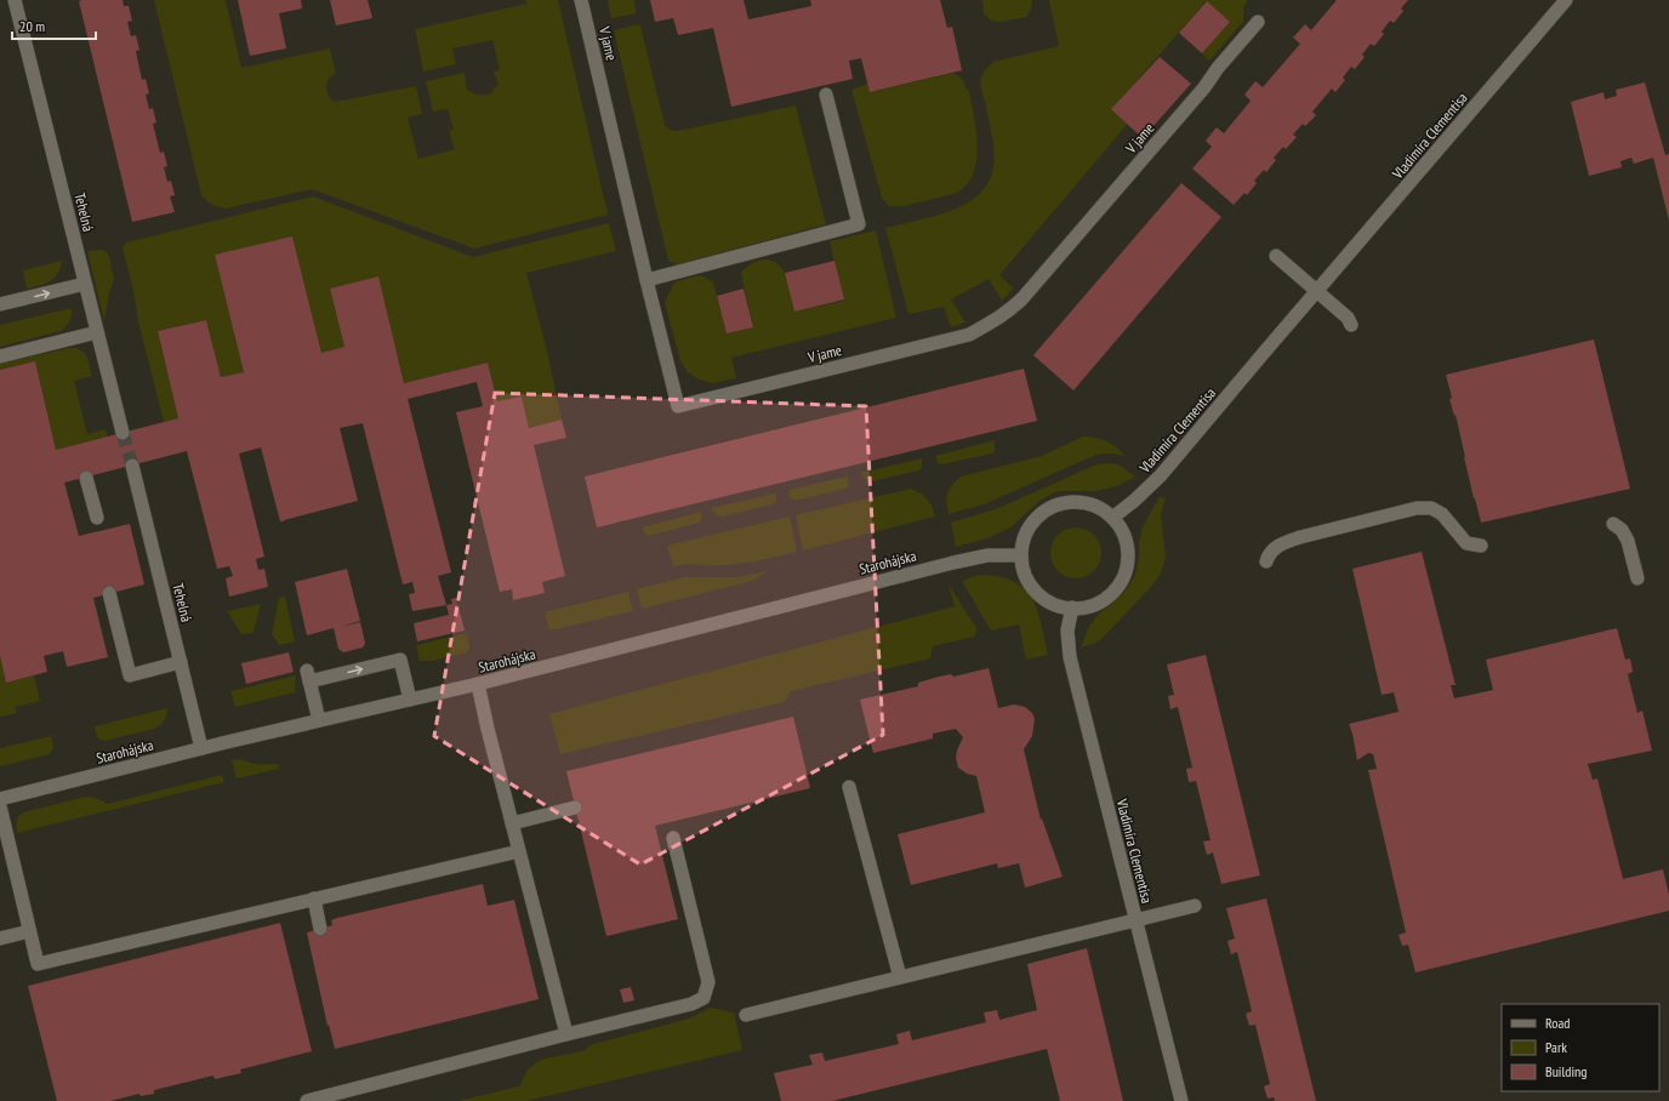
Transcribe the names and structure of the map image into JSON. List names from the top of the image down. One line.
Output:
{"streets":{"street":["V jame","Vladimíra Clementisa","Tehelná","Starohájska"]},"crossings":[["Vladimíra Clementisa","Starohájska"],["Tehelná","Starohájska"]],"legend":["Road","Park","Building"],"scale_bar":"20 m"}
